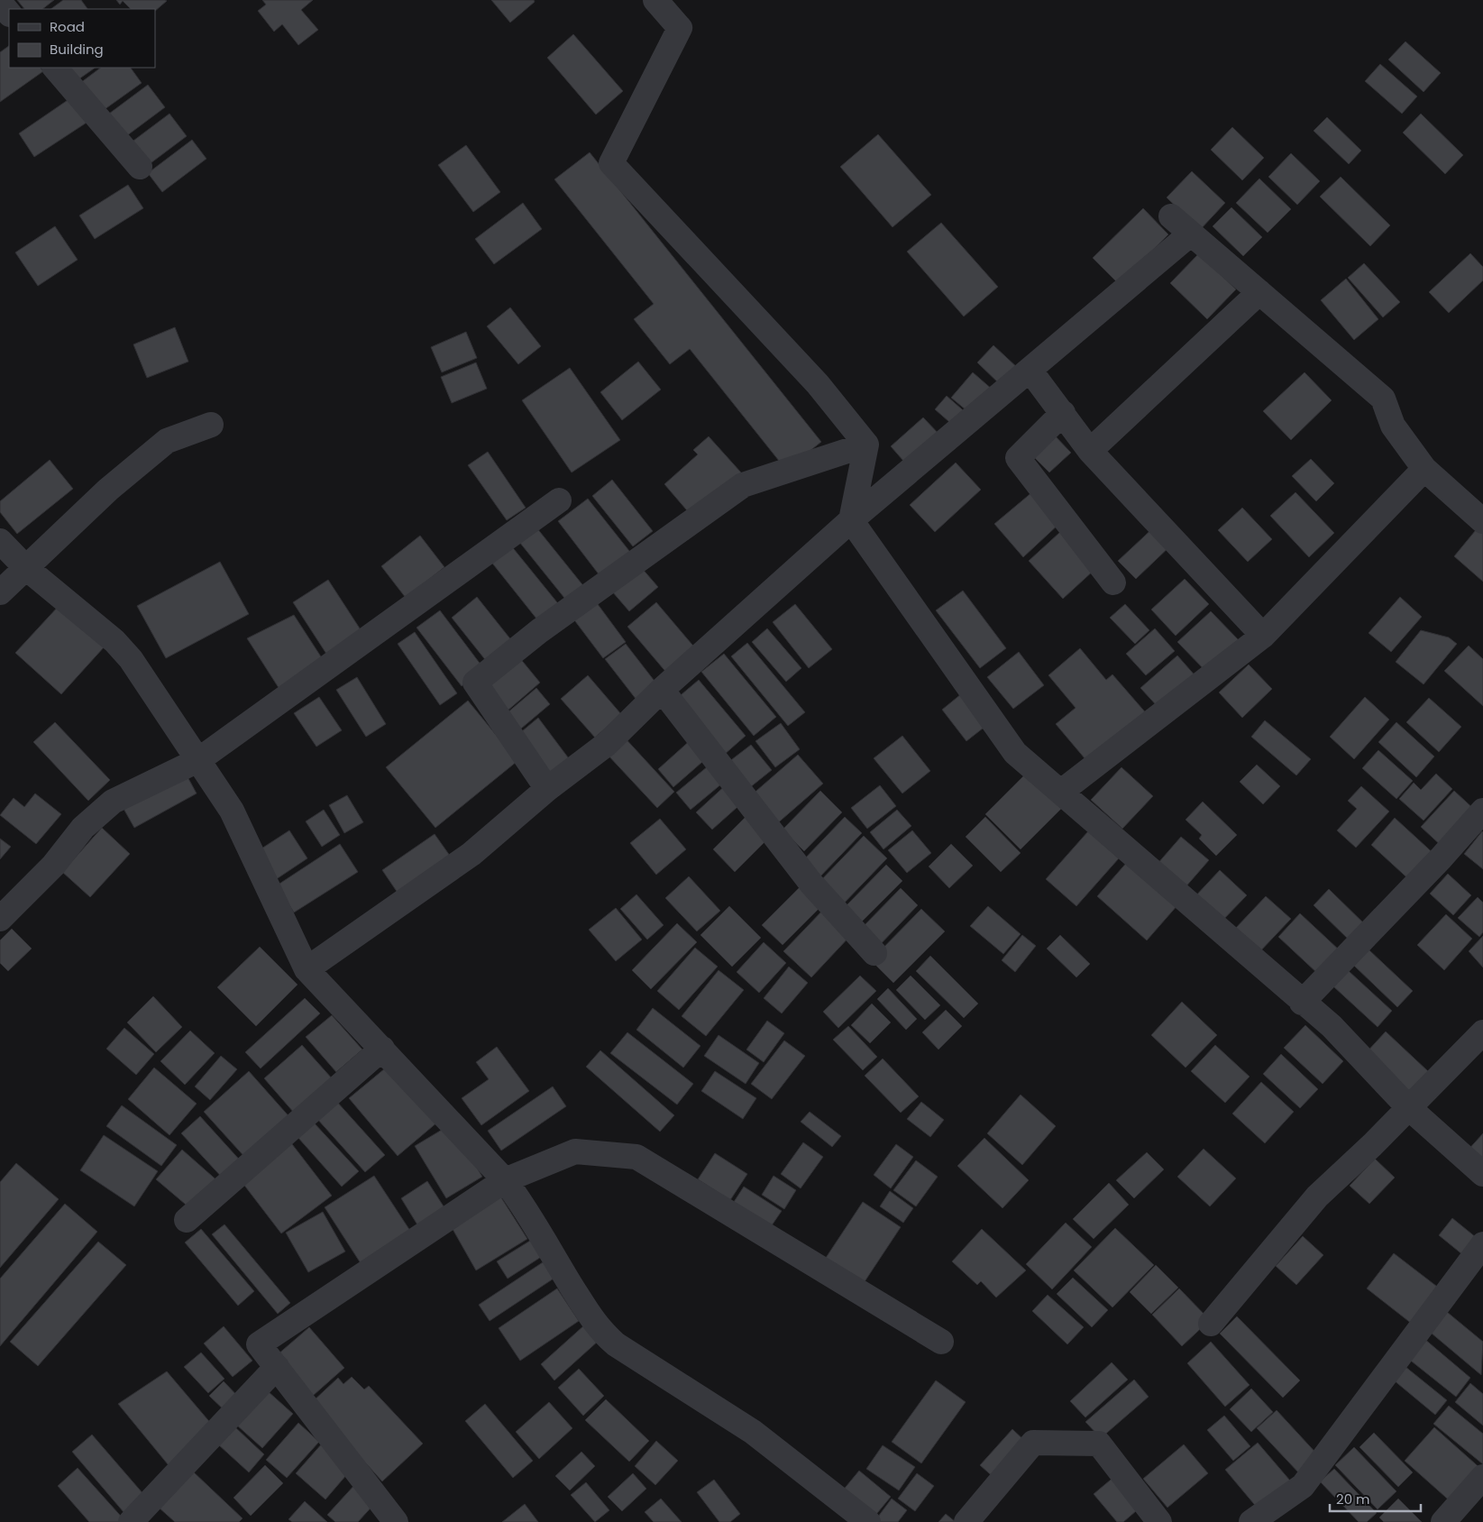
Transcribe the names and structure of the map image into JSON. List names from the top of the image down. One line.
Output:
{"legend":["Road","Building"],"scale_bar":"20 m"}
